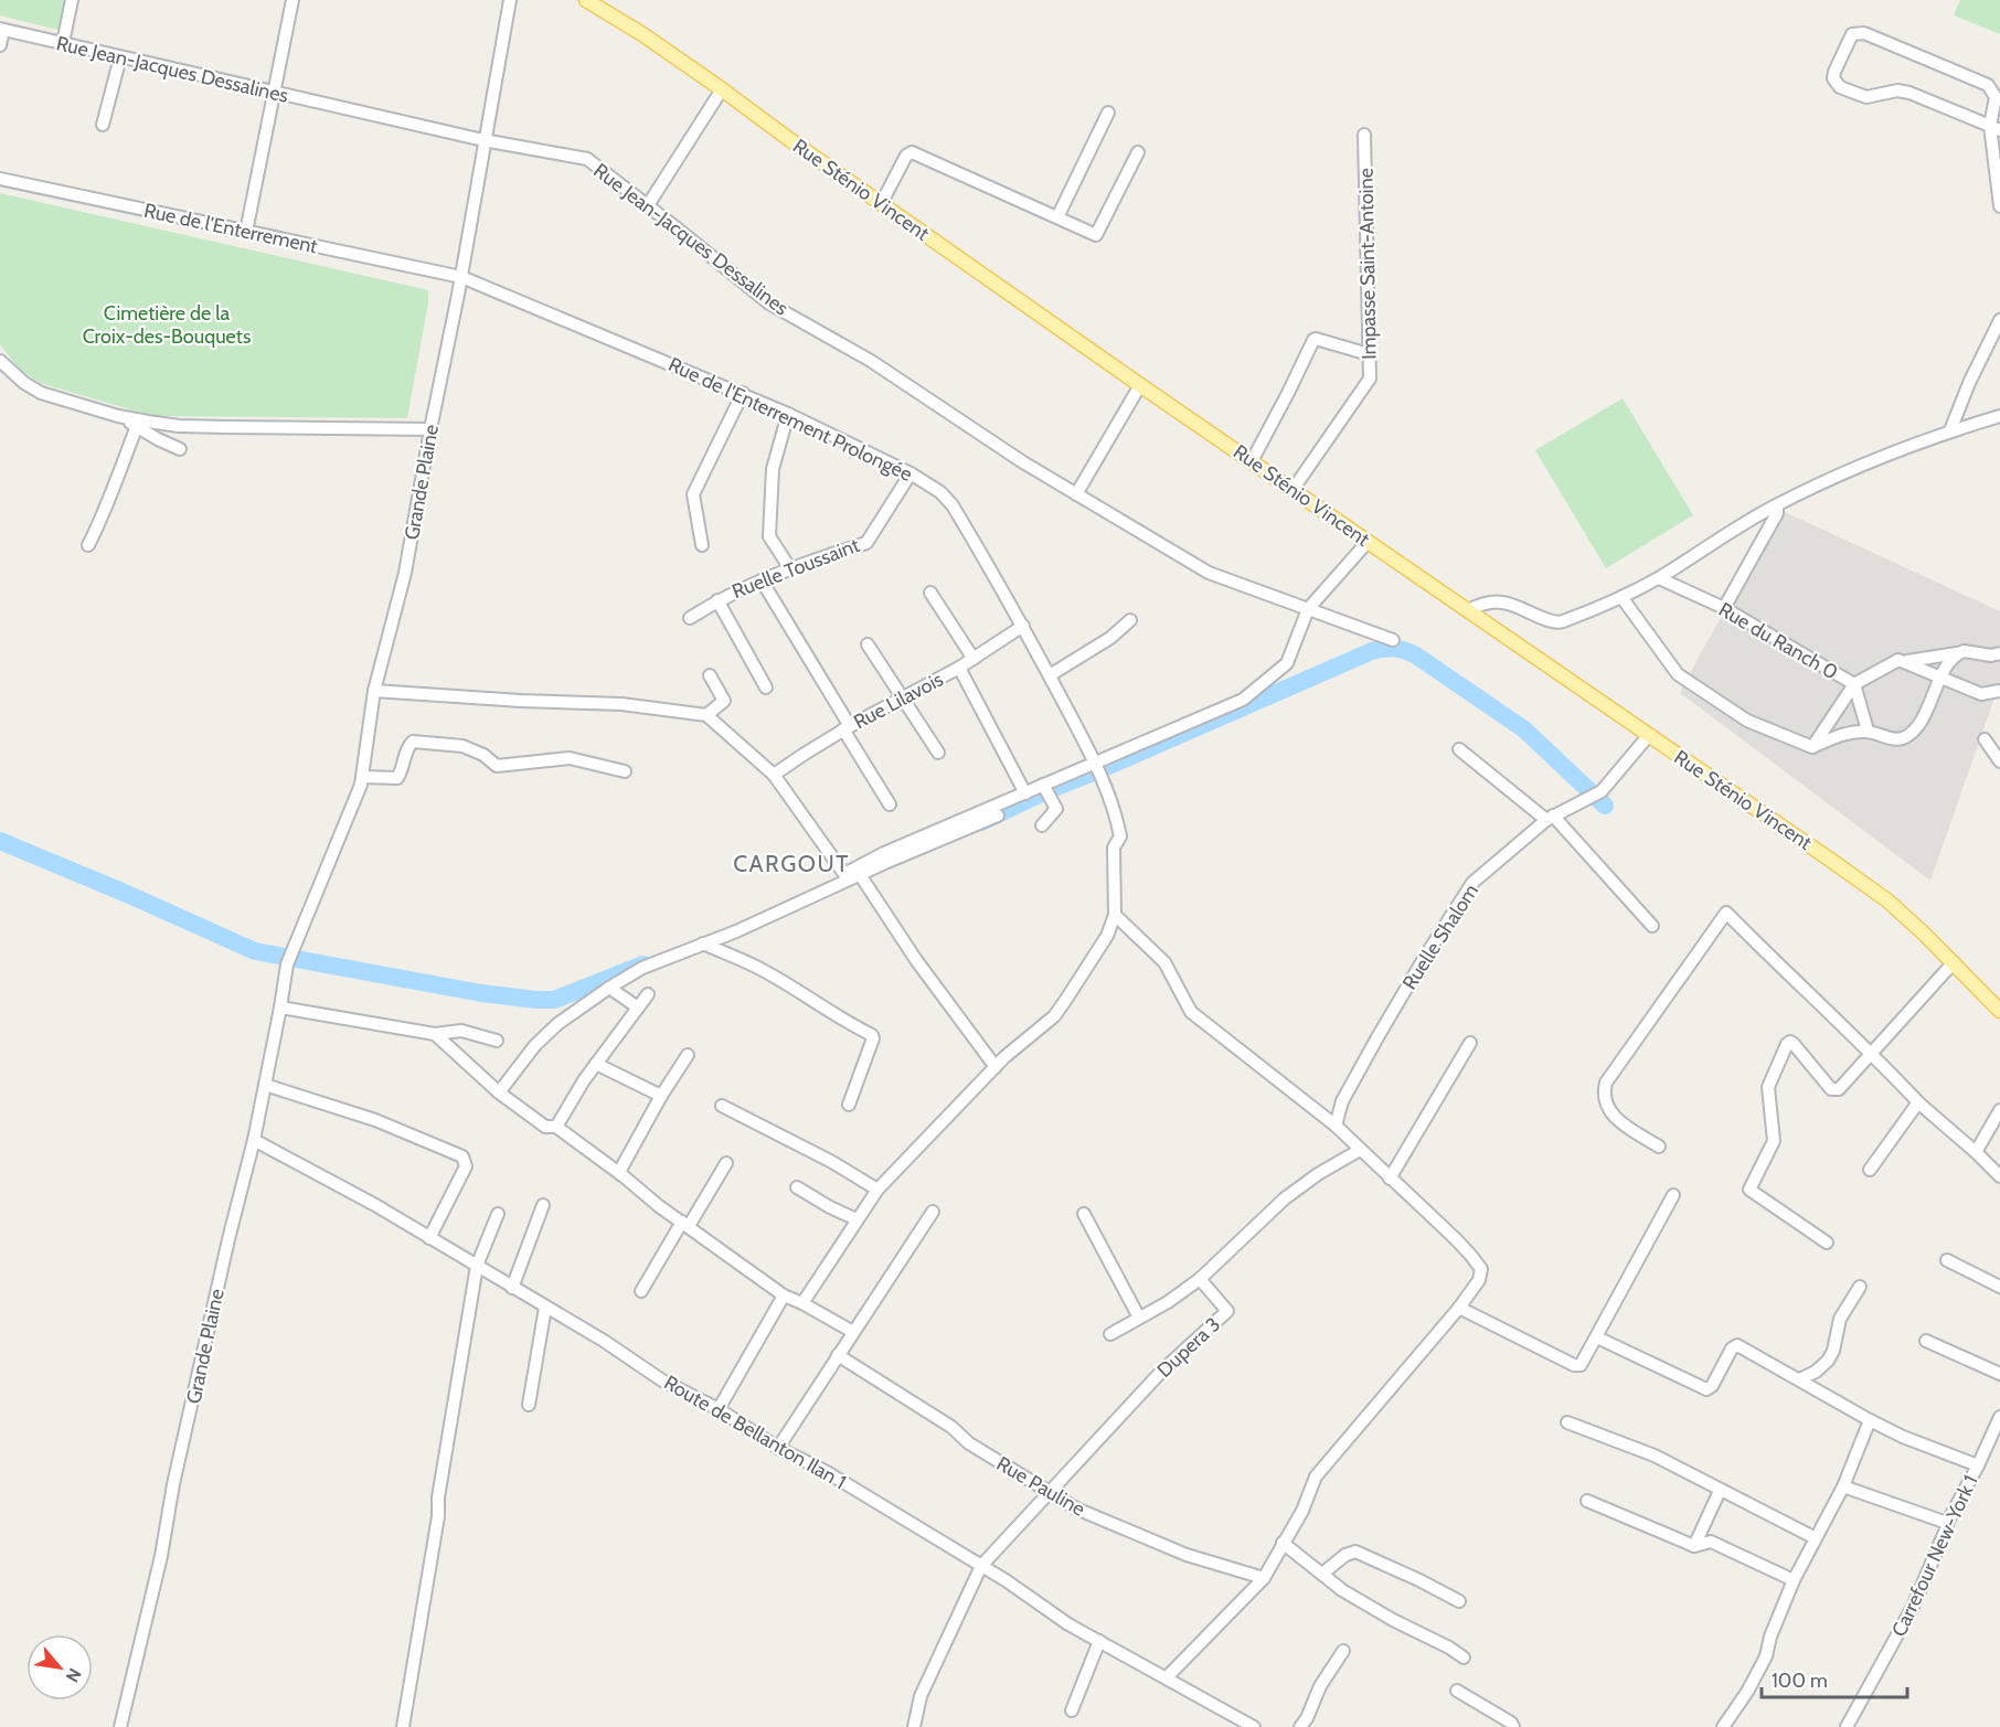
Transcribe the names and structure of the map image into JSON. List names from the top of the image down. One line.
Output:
{"streets":{"main road":["Rue Sténio Vincent"],"street":["Rue Jean-Jacques Dessalines","Rue de l'Enterrement","Impasse Saint-Antoine","Rue de l'Enterrement Prolongée","Grande Plaine","Ruelle Toussaint","Rue du Ranch 0","Rue Lilavois","Ruelle Shalom","Dupera 3","Route de Bellanton Ilan 1","Rue Pauline","Carrefour New-York 1"]},"crossings":[["Rue Jean-Jacques Dessalines","Grande Plaine"],["Rue Sténio Vincent","Impasse Saint-Antoine"],["Rue Sténio Vincent","Ruelle Shalom"],["Rue de l'Enterrement","Rue de l'Enterrement Prolongée"],["Rue de l'Enterrement","Grande Plaine"],["Rue de l'Enterrement Prolongée","Grande Plaine"],["Rue de l'Enterrement Prolongée","Ruelle Toussaint"],["Rue de l'Enterrement Prolongée","Rue Lilavois"],["Grande Plaine","Route de Bellanton Ilan 1"],["Dupera 3","Route de Bellanton Ilan 1"],["Dupera 3","Rue Pauline"]],"districts":["CARGOUT"],"parks":["Cimetière de la Croix-des-Bouquets"],"scale_bar":"100 m","north":"bottom right"}
